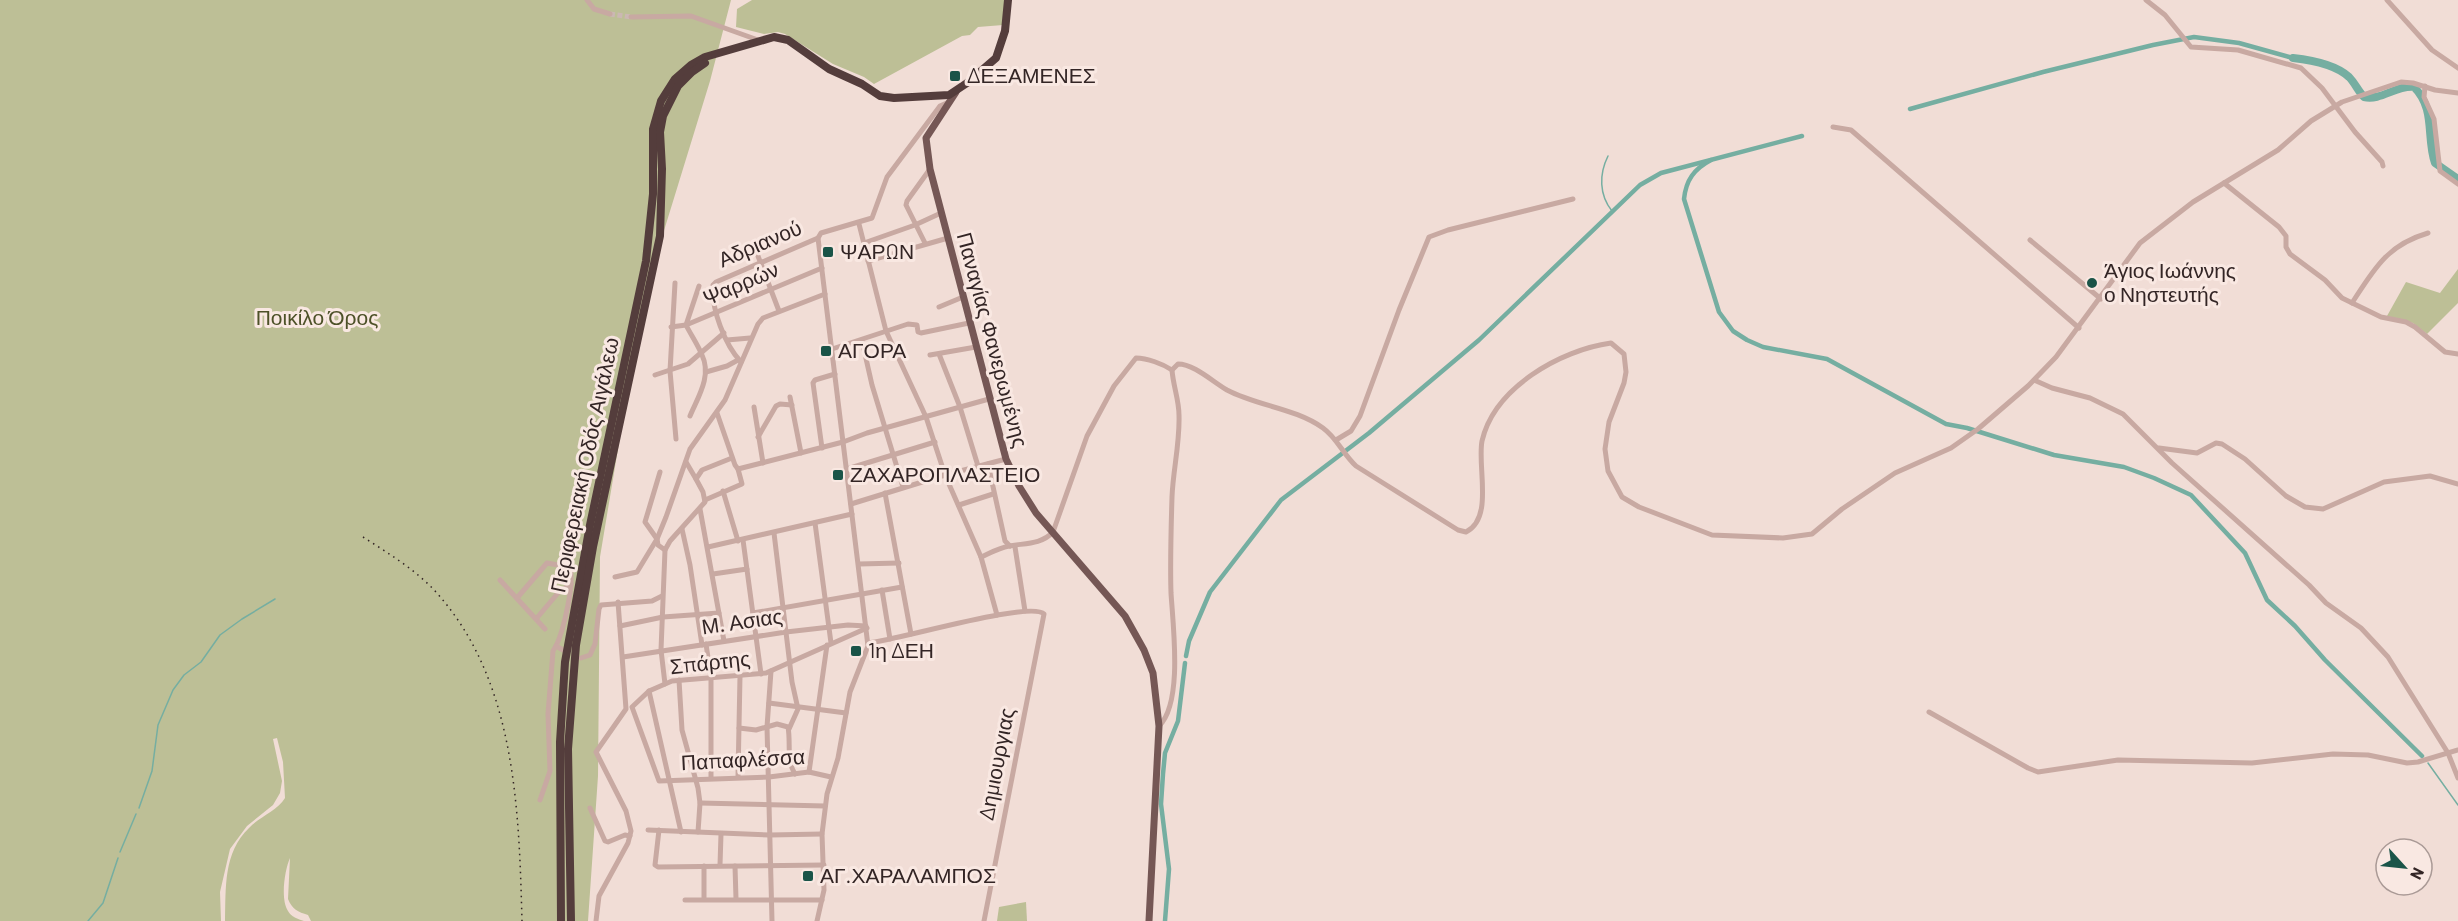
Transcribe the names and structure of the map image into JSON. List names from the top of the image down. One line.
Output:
{"streets":{"highway":["Περιφερειακή Οδός Αιγάλεω"],"main road":["Παναγίας Φανερωμένης"],"street":["Αδριανού","Ψαρρών","Μ. Ασιας","Σπάρτης","Παπαφλέσσα","Δημιουργιας"]},"crossings":[["Αδριανού","Ψαρρών"],["Παναγίας Φανερωμένης","Περιφερειακή Οδός Αιγάλεω"],["Μ. Ασιας","Σπάρτης"],["Σπάρτης","Παπαφλέσσα"]],"parks":["Ποικίλο Όρος"],"places":{"transit":["ΔΕΞΑΜΕΝΕΣ","ΨΑΡΩΝ","ΑΓΟΡΑ","ΖΑΧΑΡΟΠΛΑΣΤΕΙΟ","1η ΔΕΗ","ΑΓ.ΧΑΡΑΛΑΜΠΟΣ"],"other":["Άγιος Ιωάννης ο Νηστευτής"]},"north":"bottom right"}
